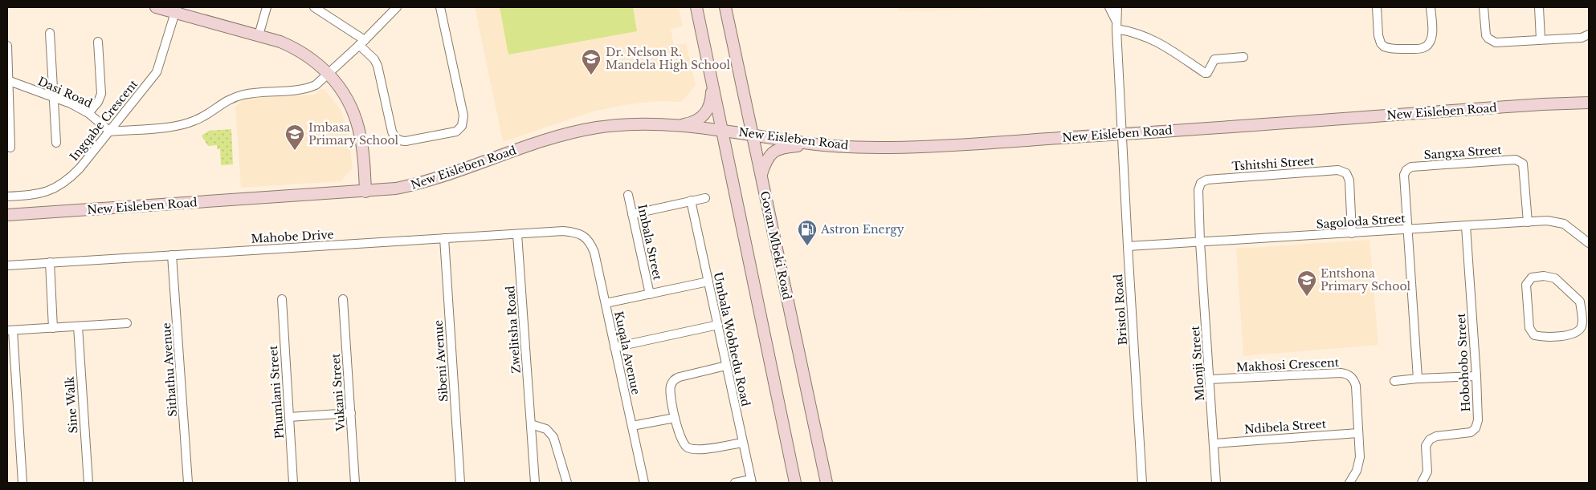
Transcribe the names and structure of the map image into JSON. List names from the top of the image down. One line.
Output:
{"streets":{"main road":["New Eisleben Road","Govan Mbeki Road"],"street":["Dasi Road","Ingqabe Crescent","Sangxa Street","Tshitshi Street","Sagoloda Street","Mahobe Drive","Imbala Street","Bristol Road","Zwelitsha Road","Umbala Wobhedu Road","Kuqala Avenue","Sibeni Avenue","Hobohobo Street","Mlonji Street","Makhosi Crescent","Sithathu Avenue","Phumlani Street","Vukani Street","Sine Walk","Ndibela Street"]},"crossings":[["Dasi Road","Ingqabe Crescent"],["New Eisleben Road","Govan Mbeki Road"],["New Eisleben Road","Bristol Road"],["Sangxa Street","Sagoloda Street"],["Tshitshi Street","Sagoloda Street"],["Tshitshi Street","Mlonji Street"],["Sagoloda Street","Bristol Road"],["Sagoloda Street","Hobohobo Street"],["Sagoloda Street","Mlonji Street"],["Mahobe Drive","Zwelitsha Road"],["Mahobe Drive","Kuqala Avenue"],["Mahobe Drive","Sibeni Avenue"],["Mahobe Drive","Sithathu Avenue"],["Mlonji Street","Makhosi Crescent"],["Mlonji Street","Ndibela Street"],["Makhosi Crescent","Ndibela Street"]],"places":{"school or university":["Dr. Nelson R. Mandela High School","Imbasa Primary School","Entshona Primary School"],"fuel station":["Astron Energy"]}}
